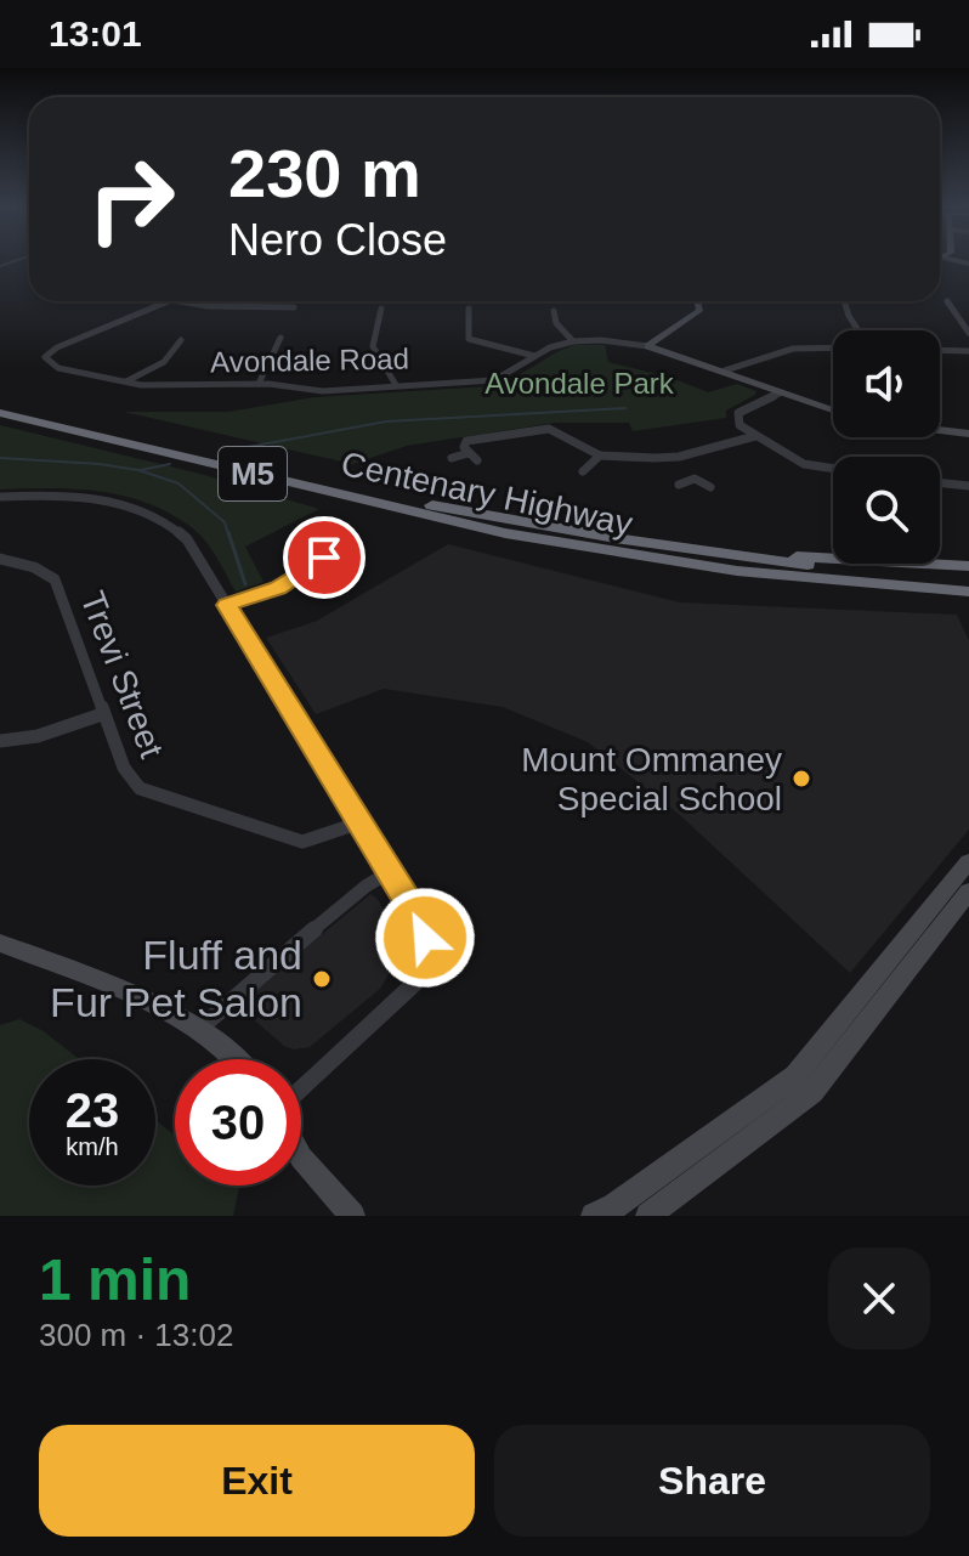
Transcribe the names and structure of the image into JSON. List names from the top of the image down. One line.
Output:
{"streets":{"highway":["M5","Centenary Highway"],"street":["Avondale Road","Trevi Street"]},"parks":["Avondale Park"],"places":["Mount Ommaney Special School","Fluff and Fur Pet Salon"],"page":{"status":"13:01","turn":["230 m","Nero Close"],"speed":"23 km/h","limit":"30","heading":["1 min","300 m · 13:02"],"buttons":["Exit","Share"]}}
